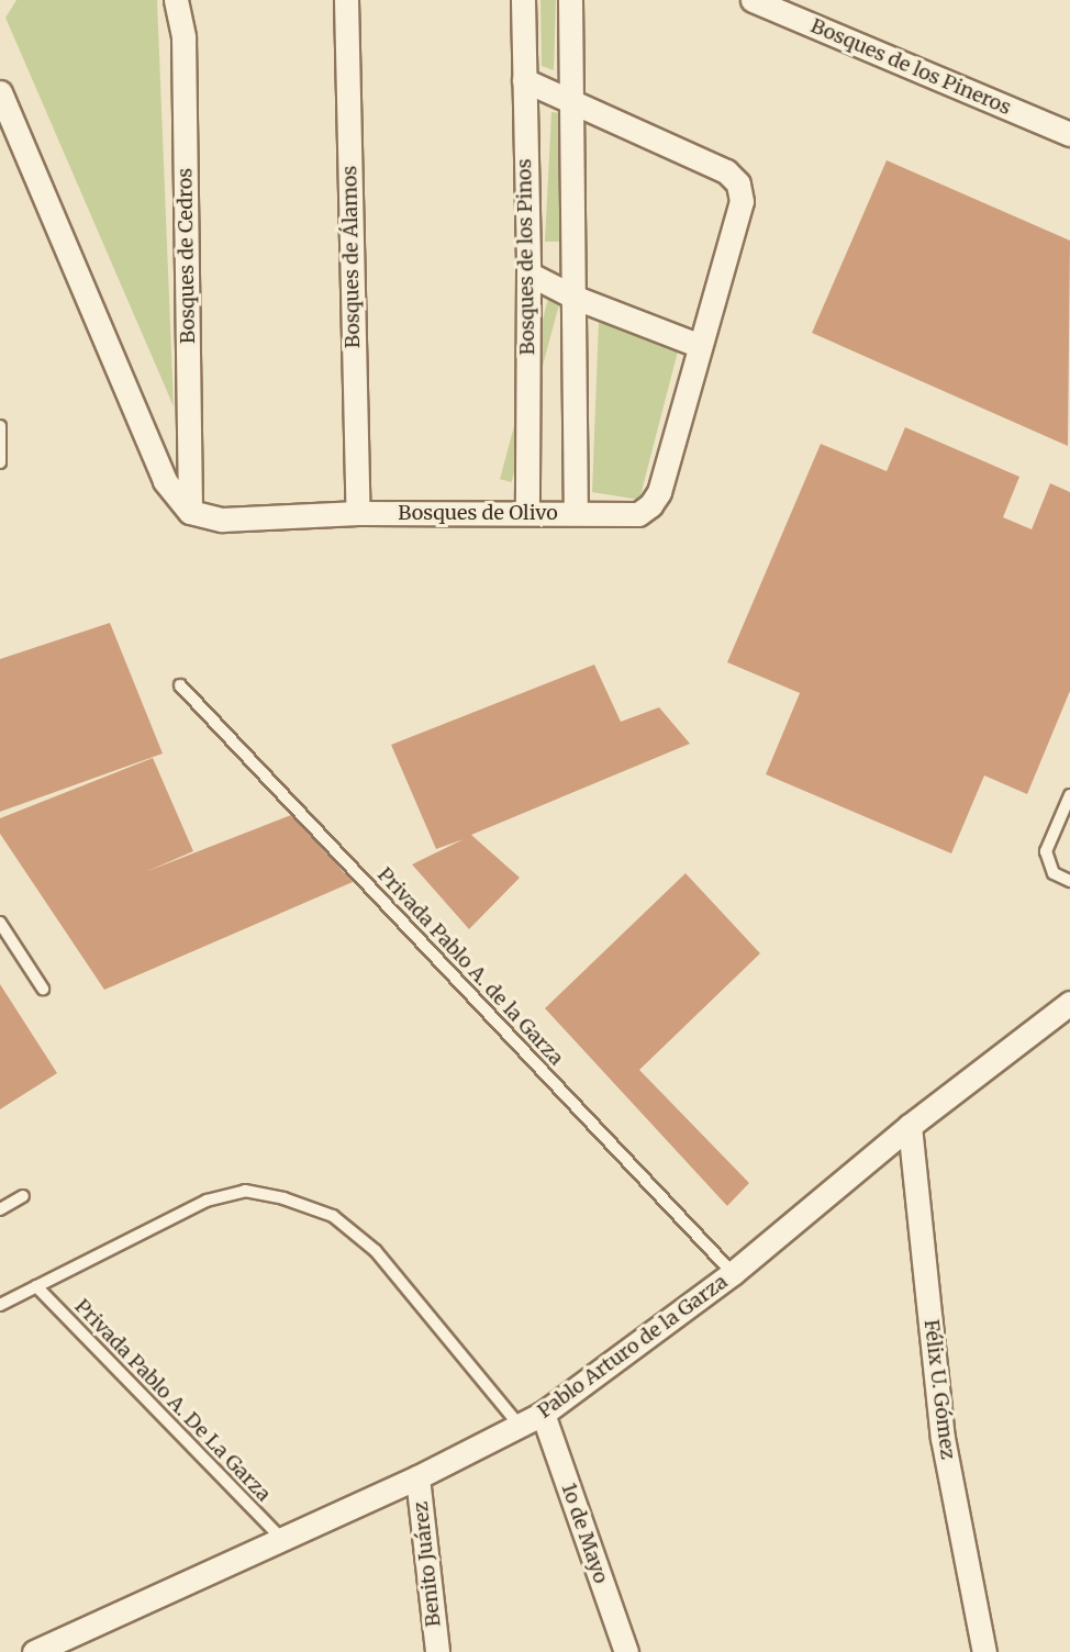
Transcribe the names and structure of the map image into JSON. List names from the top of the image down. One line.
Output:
{"streets":{"street":["Bosques de los Pineros","Bosques de Cedros","Bosques de Álamos","Bosques de los Pinos","Bosques de Olivo","Pablo Arturo de la Garza","Félix U. Gómez","1o de Mayo","Benito Juárez"],"lane":["Privada Pablo A. de la Garza","Privada Pablo A. De La Garza"]},"crossings":[["Bosques de Cedros","Bosques de Olivo"],["Bosques de Álamos","Bosques de Olivo"],["Bosques de los Pinos","Bosques de Olivo"],["Privada Pablo A. de la Garza","Pablo Arturo de la Garza"],["Pablo Arturo de la Garza","Félix U. Gómez"],["Pablo Arturo de la Garza","Privada Pablo A. De La Garza"],["Pablo Arturo de la Garza","1o de Mayo"],["Pablo Arturo de la Garza","Benito Juárez"]]}
